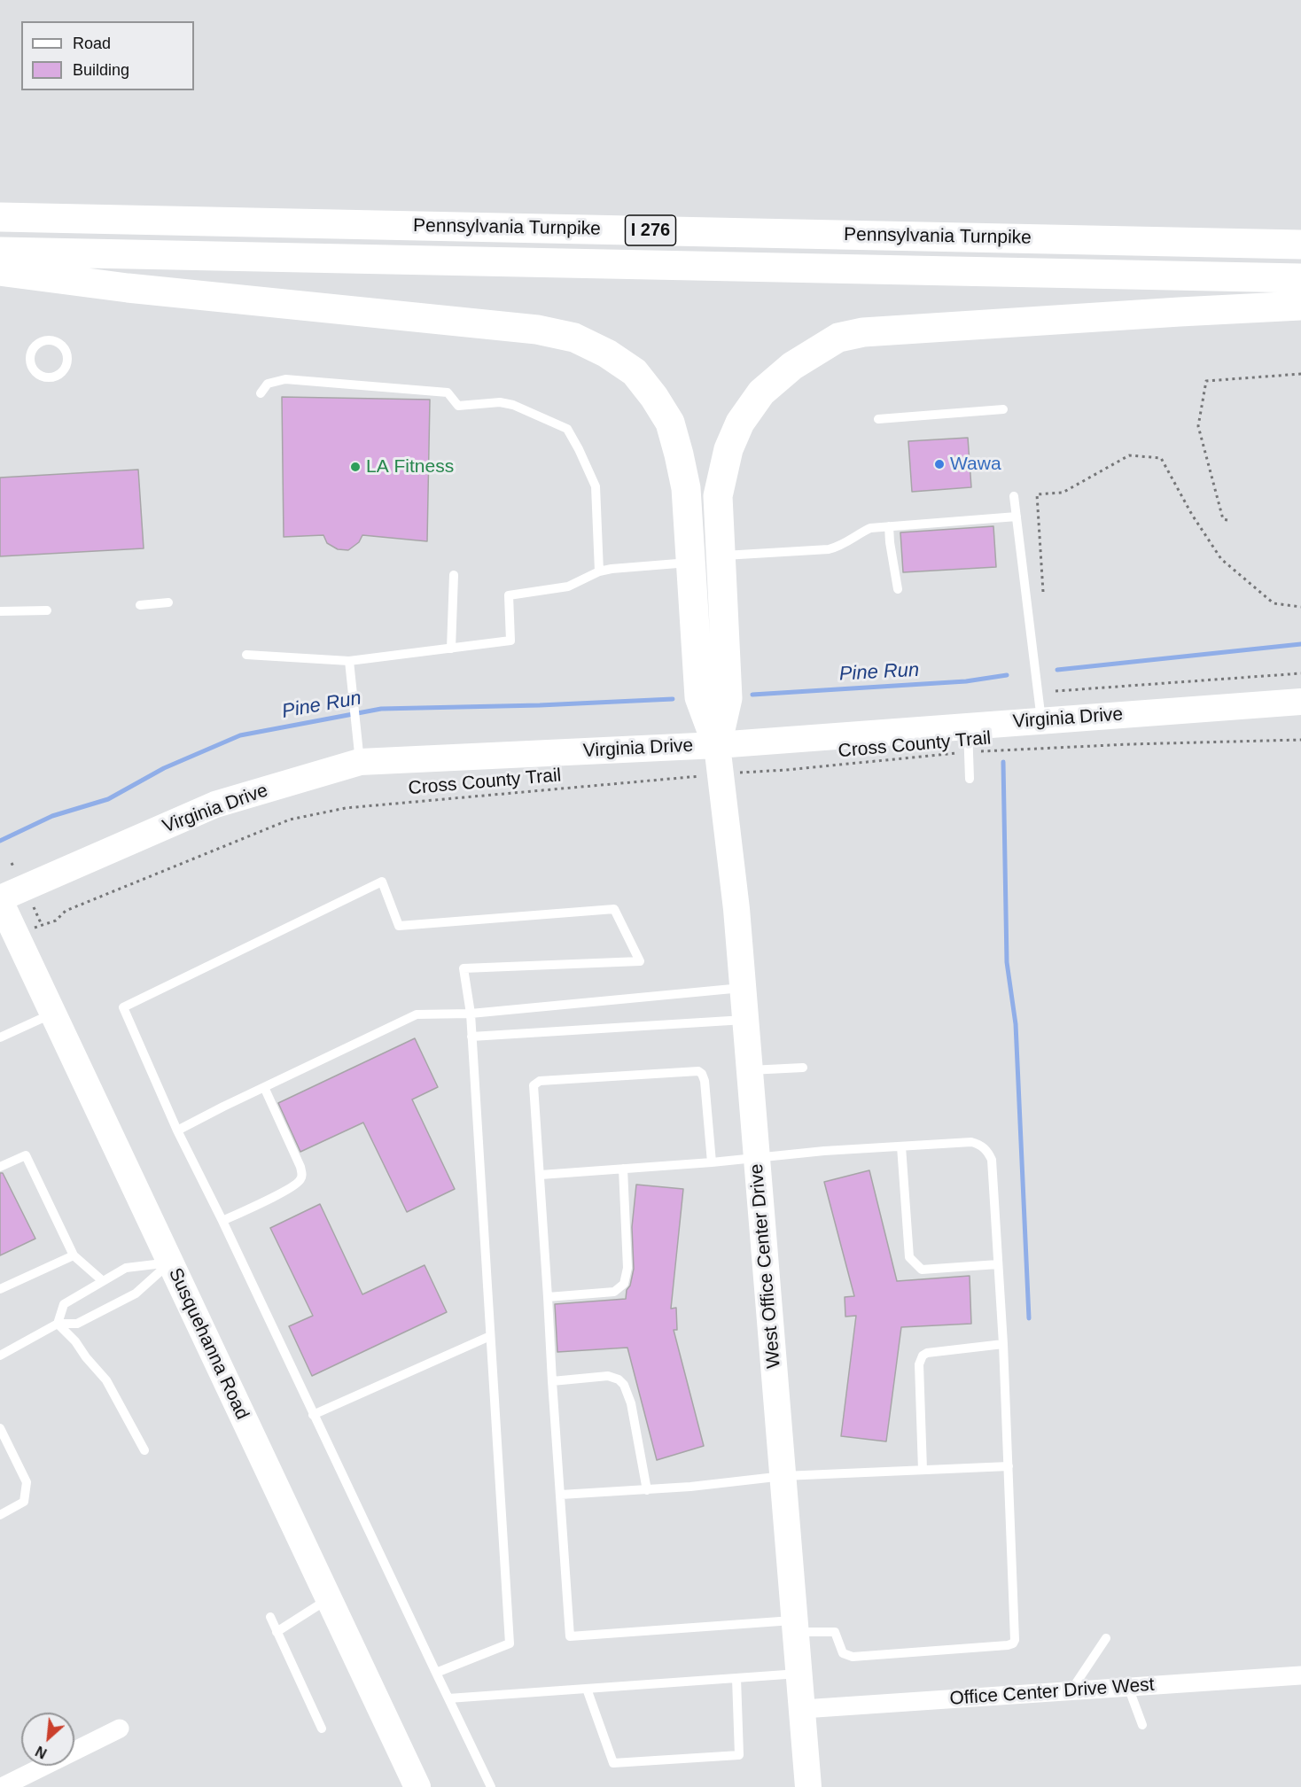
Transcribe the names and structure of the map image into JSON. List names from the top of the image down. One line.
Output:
{"streets":{"highway":["Pennsylvania Turnpike","I 276"],"main road":["Virginia Drive","West Office Center Drive","Susquehanna Road"],"street":["Office Center Drive West"],"path":["Cross County Trail"]},"crossings":[["Virginia Drive","Cross County Trail"],["Virginia Drive","West Office Center Drive"],["Virginia Drive","Susquehanna Road"],["Cross County Trail","West Office Center Drive"],["Cross County Trail","Susquehanna Road"],["West Office Center Drive","Office Center Drive West"]],"water":["Pine Run"],"places":["Wawa","LA Fitness"],"legend":["Road","Building"],"north":"bottom left"}
